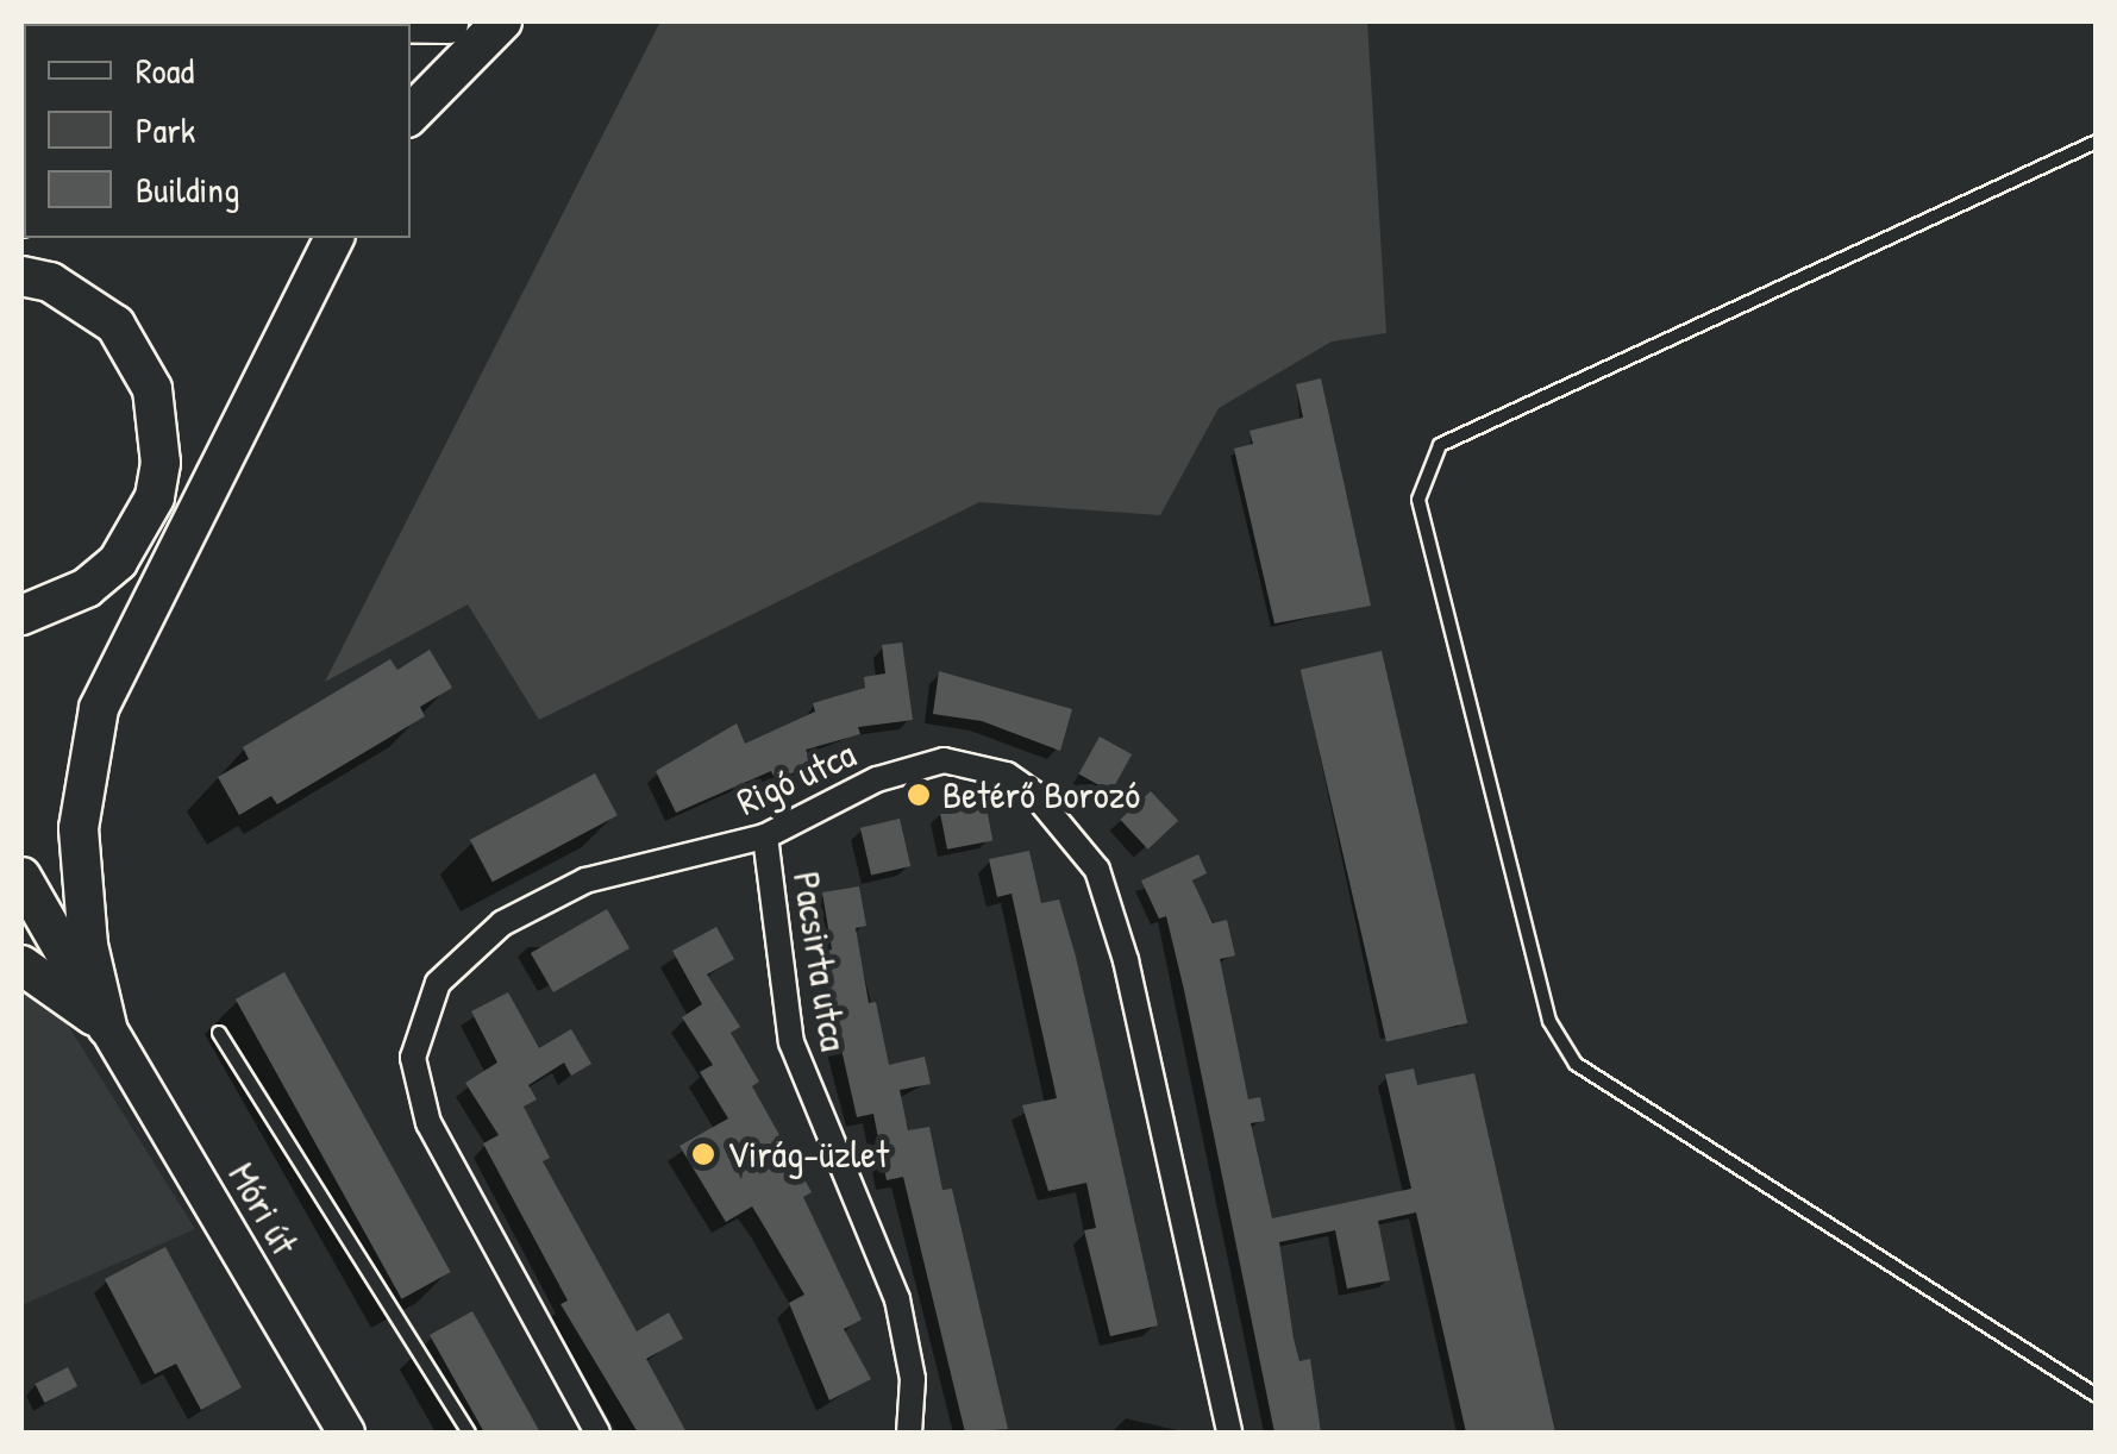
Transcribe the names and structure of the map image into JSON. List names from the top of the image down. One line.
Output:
{"streets":{"main road":["Móri út"],"street":["Rigó utca","Pacsirta utca"]},"crossings":[["Rigó utca","Pacsirta utca"]],"places":["Betérő Borozó","Virág-üzlet"],"legend":["Road","Park","Building"]}
